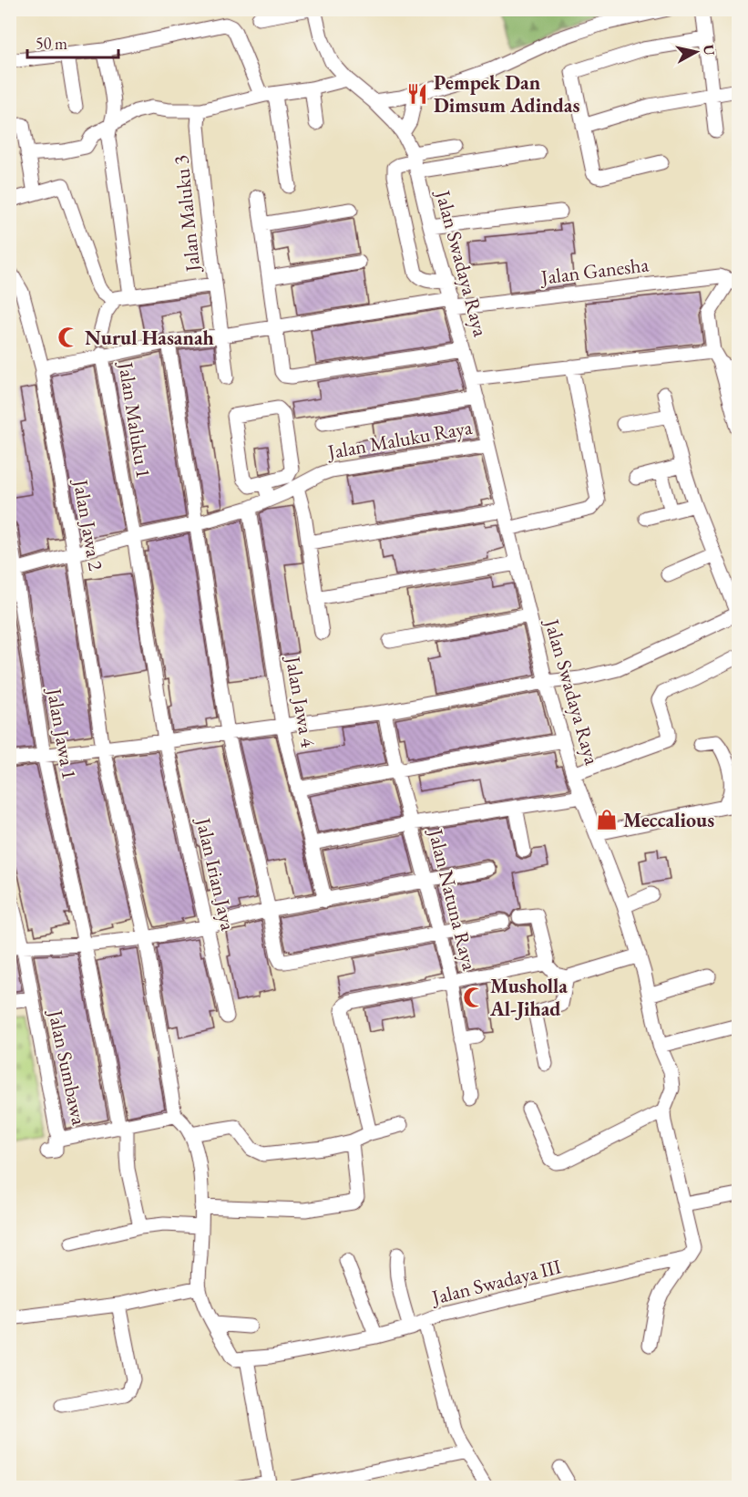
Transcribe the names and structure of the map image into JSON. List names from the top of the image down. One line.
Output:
{"streets":{"street":["Jalan Maluku 3","Jalan Swadaya Raya","Jalan Ganesha","Jalan Maluku 1","Jalan Maluku Raya","Jalan Jawa 2","Jalan Jawa 4","Jalan Jawa 1","Jalan Irian Jaya","Jalan Natuna Raya","Jalan Sumbawa","Jalan Swadaya III"]},"crossings":[["Jalan Maluku 3","Jalan Maluku 1"],["Jalan Swadaya Raya","Jalan Ganesha"],["Jalan Swadaya Raya","Jalan Maluku 1"],["Jalan Swadaya Raya","Jalan Maluku Raya"],["Jalan Ganesha","Jalan Maluku 1"],["Jalan Maluku 1","Jalan Maluku Raya"],["Jalan Maluku 1","Jalan Irian Jaya"],["Jalan Maluku Raya","Jalan Jawa 2"],["Jalan Maluku Raya","Jalan Jawa 4"],["Jalan Maluku Raya","Jalan Jawa 1"],["Jalan Jawa 2","Jalan Sumbawa"],["Jalan Jawa 1","Jalan Sumbawa"]],"places":{"restaurant":["Pempek Dan Dimsum Adindas"],"mosque":["Nurul Hasanah","Musholla Al-Jihad"],"shop":["Meccalious"]},"scale_bar":"50 m","north":"right"}
